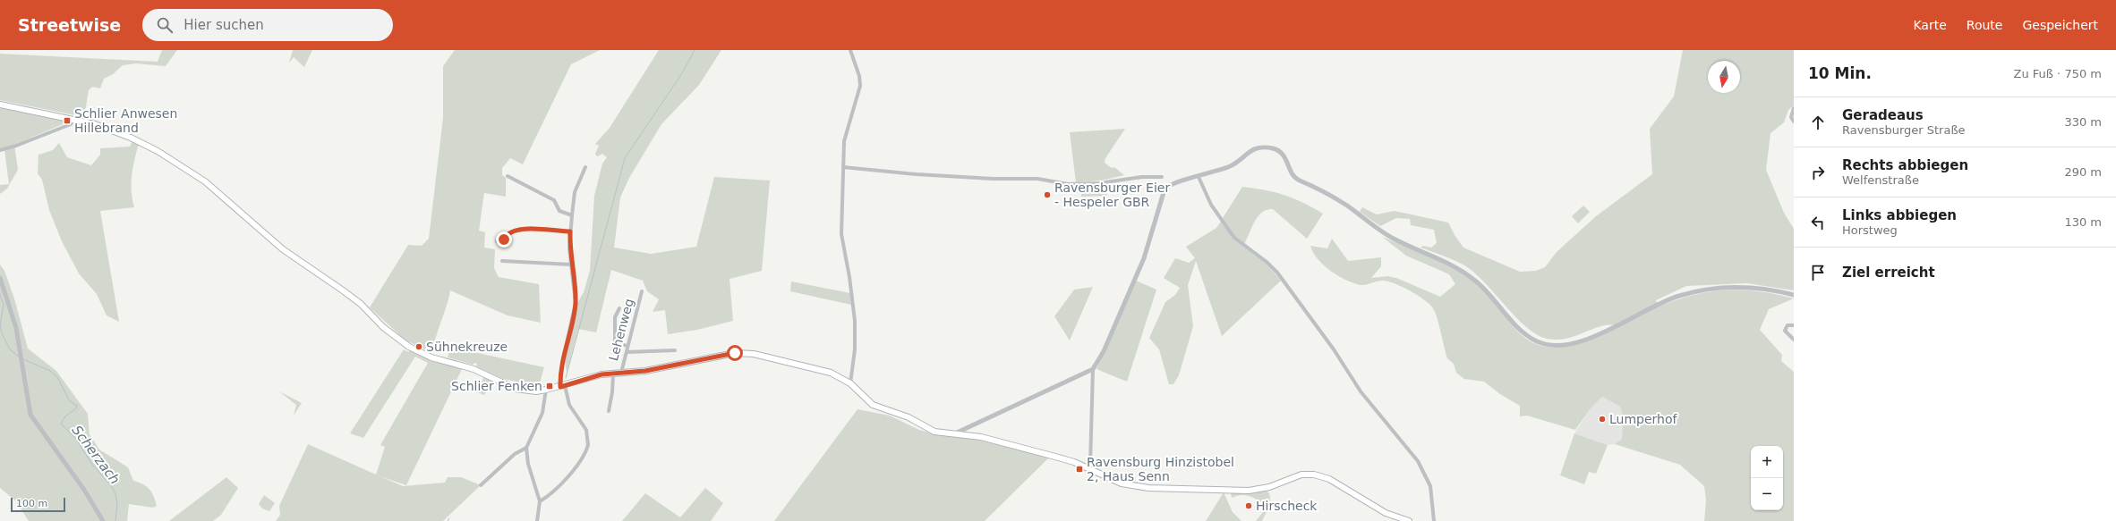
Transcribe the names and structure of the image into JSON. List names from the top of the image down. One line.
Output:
{"streets":{"street":["Lehenweg"]},"water":["Scherzach"],"places":{"transit":["Schlier Anwesen Hillebrand","Schlier Fenken","Ravensburg Hinzistobel 2, Haus Senn"],"other":["Ravensburger Eier - Hespeler GBR","Sühnekreuze","Lumperhof","Hirscheck"]},"scale_bar":"100 m","north":"bottom","page":{"header":"Streetwise","search":"Hier suchen","nav":["Karte","Route","Gespeichert"],"heading":["10 Min.","Zu Fuß · 750 m"],"list":[["Geradeaus","Ravensburger Straße","330 m"],["Rechts abbiegen","Welfenstraße","290 m"],["Links abbiegen","Horstweg","130 m"],"Ziel erreicht"],"map_buttons":["+","−"],"scale":"100 m"}}
